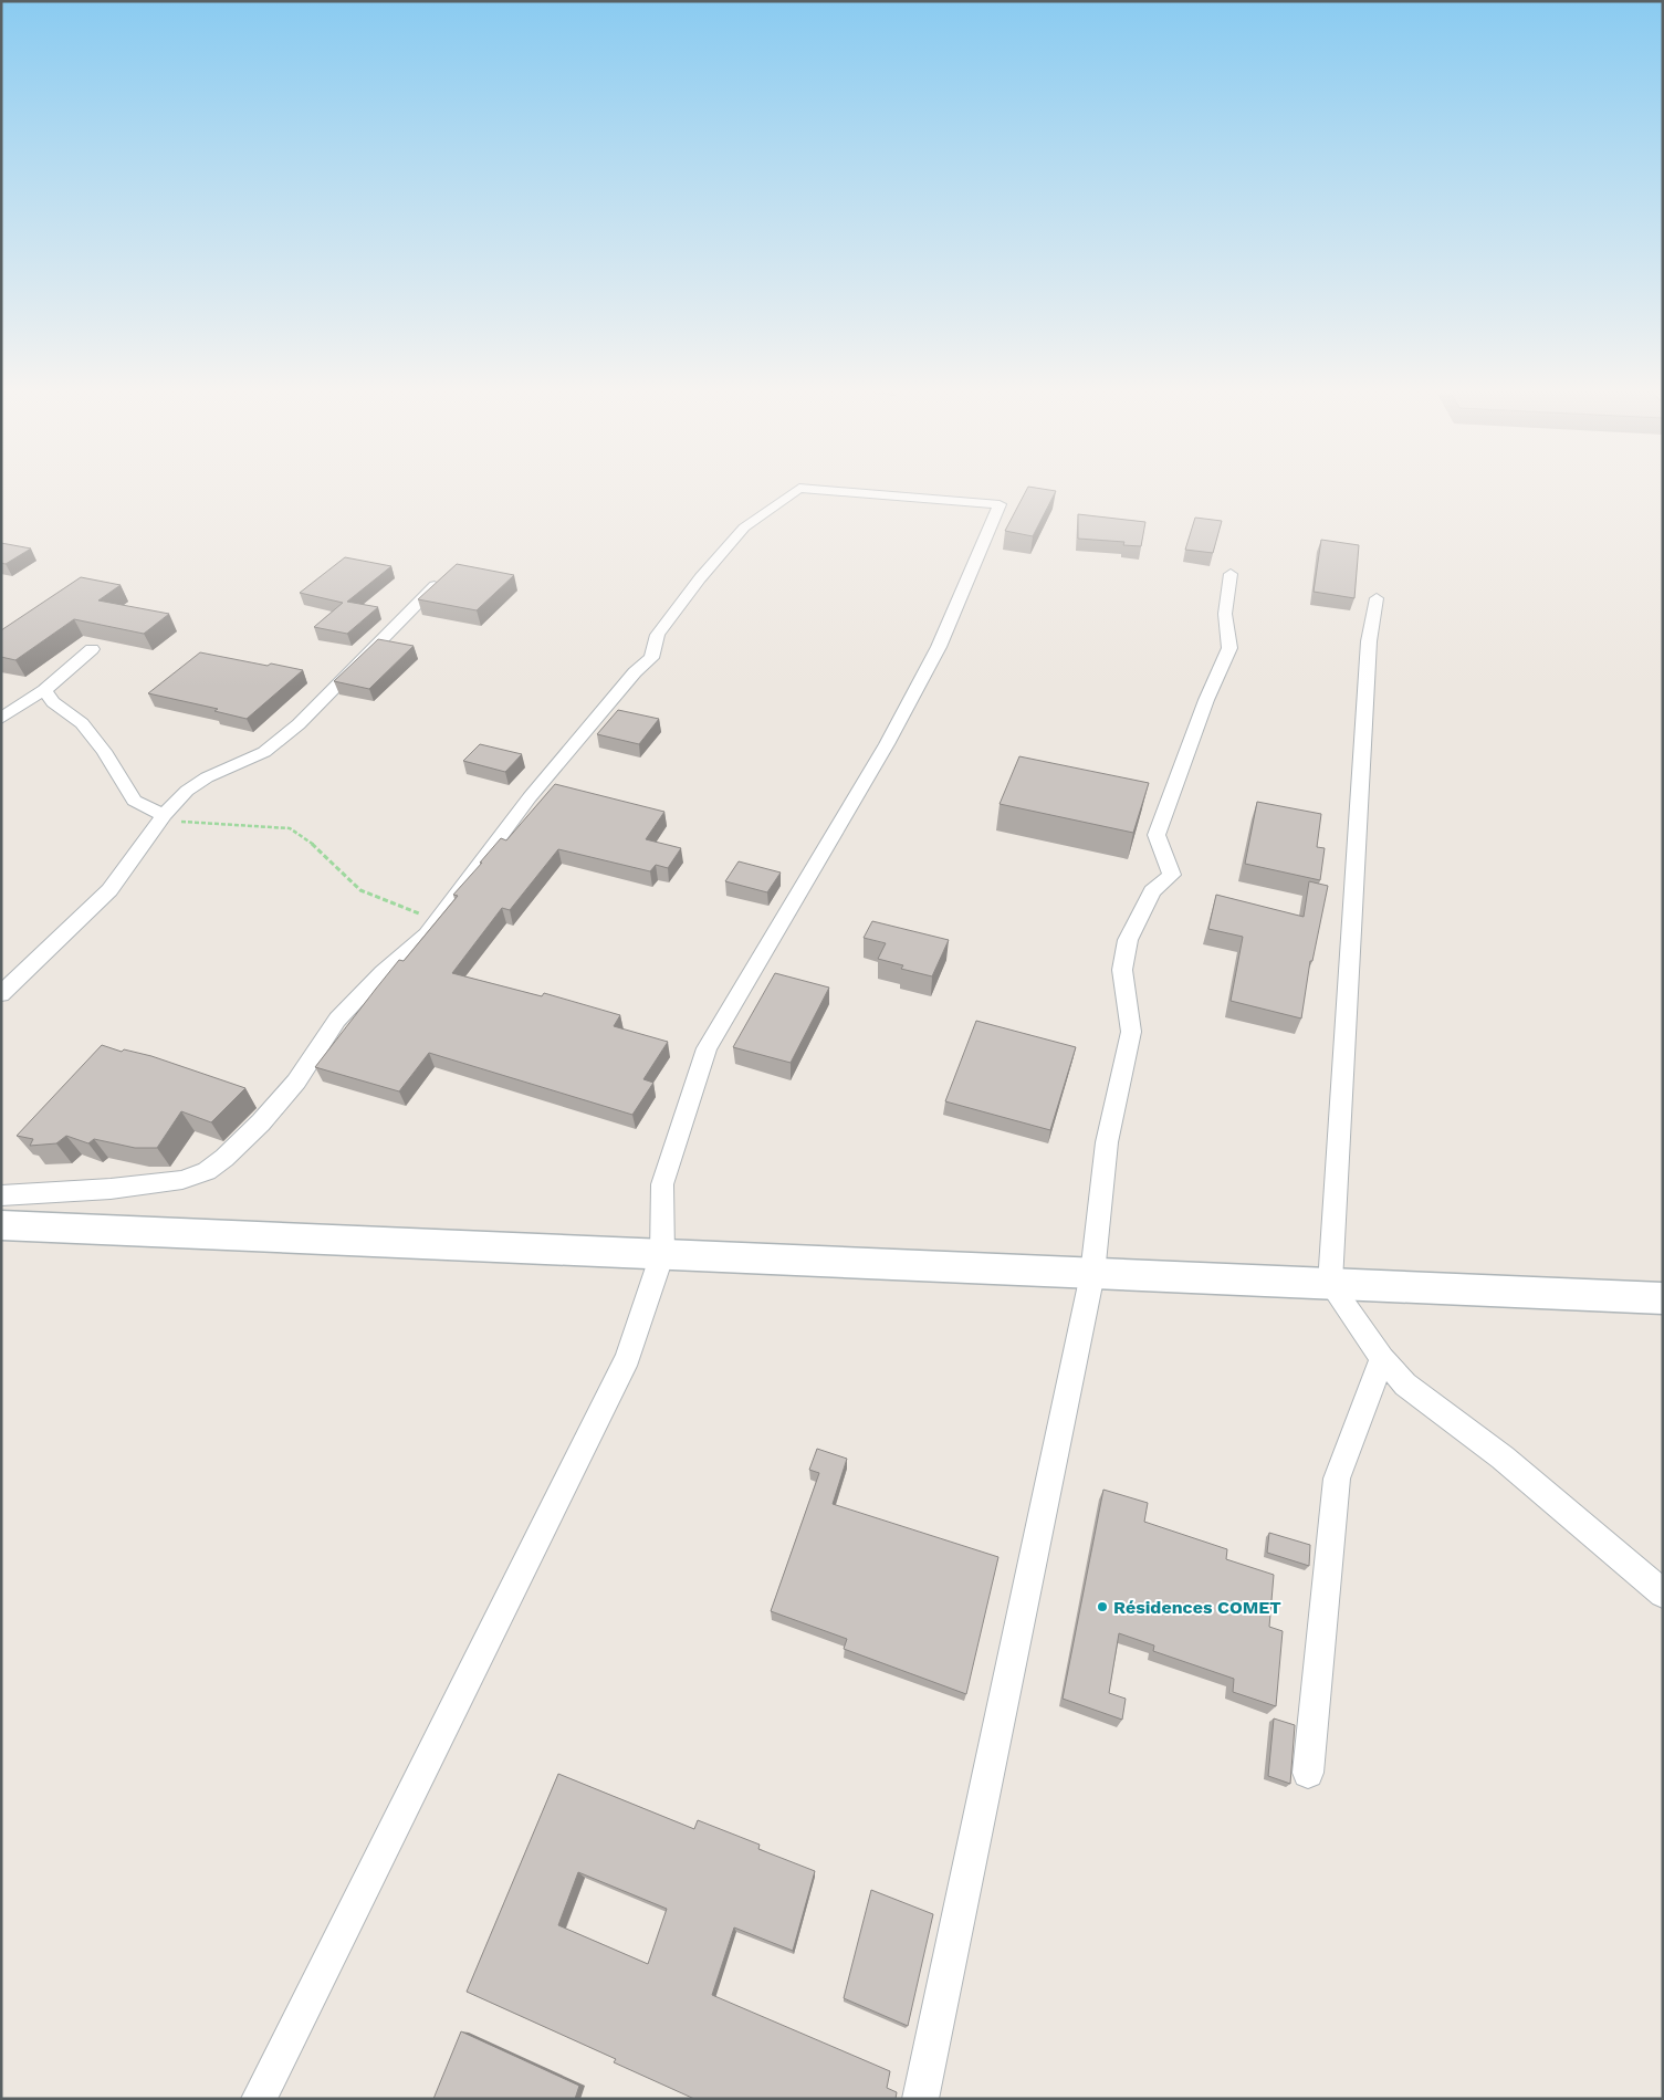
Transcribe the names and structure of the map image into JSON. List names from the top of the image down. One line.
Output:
{"places":["Résidences COMET"]}
